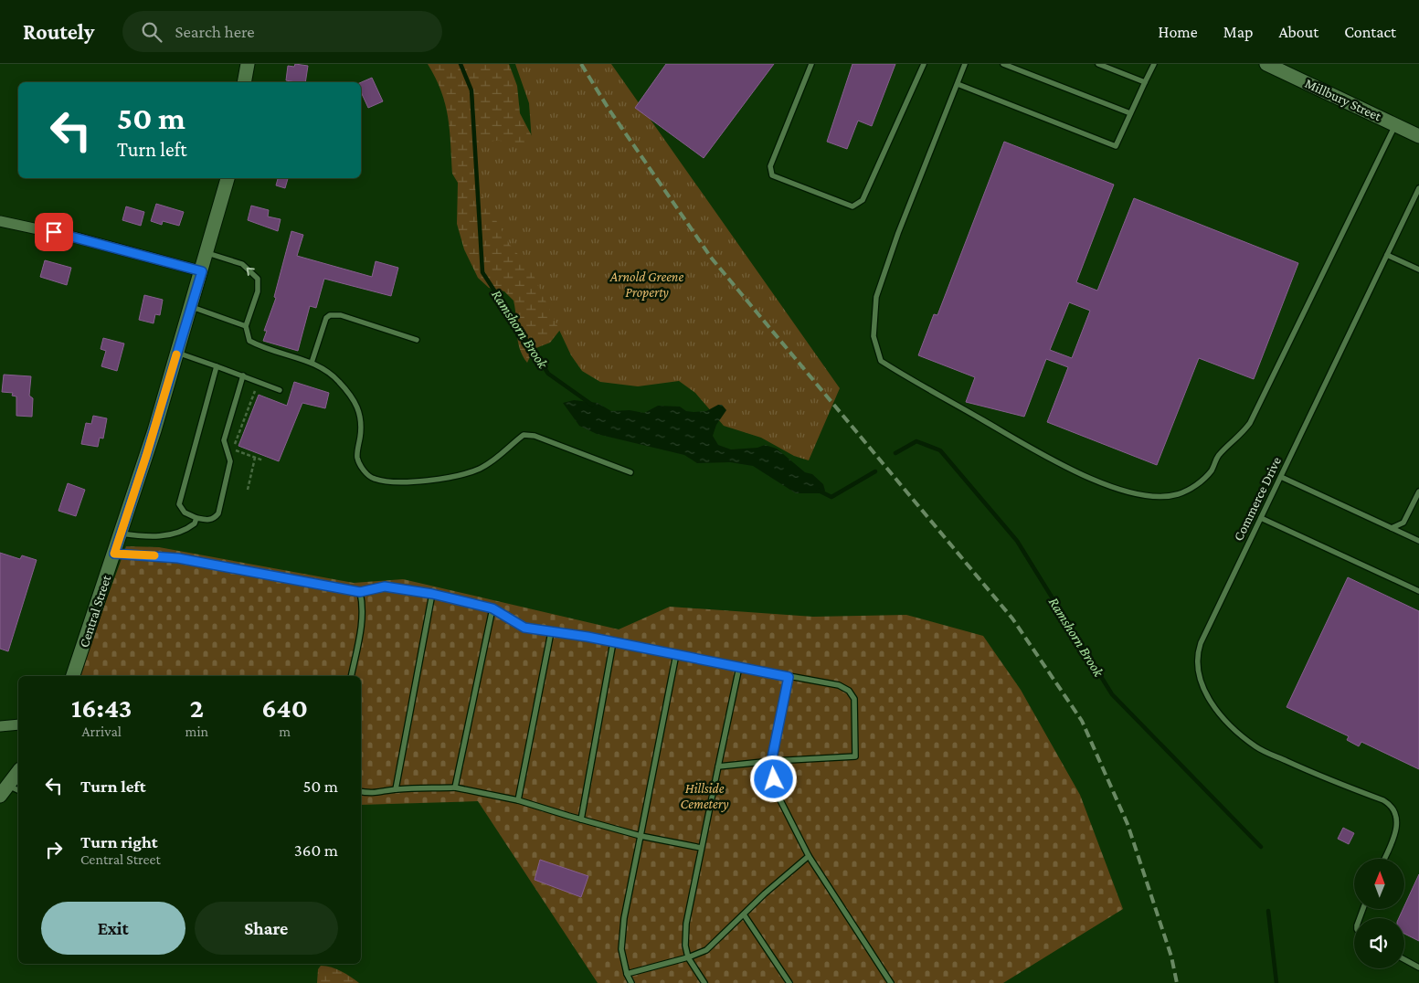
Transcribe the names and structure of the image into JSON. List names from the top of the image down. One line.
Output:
{"streets":{"street":["Millbury Street","Central Street"],"lane":["Commerce Drive"]},"water":["Ramshorn Brook"],"parks":["Arnold Greene Property","Hillside Cemetery"],"north":"top","page":{"header":"Routely","search":"Search here","nav":["Home","Map","About","Contact"],"turn":["50 m","Turn left"],"eta":["16:43","Arrival","2","min","640","m"],"list":[{"name":"Turn left","value":"50 m"},{"name":"Turn right","note":"Central Street","value":"360 m"}],"buttons":["Exit","Share"]}}
